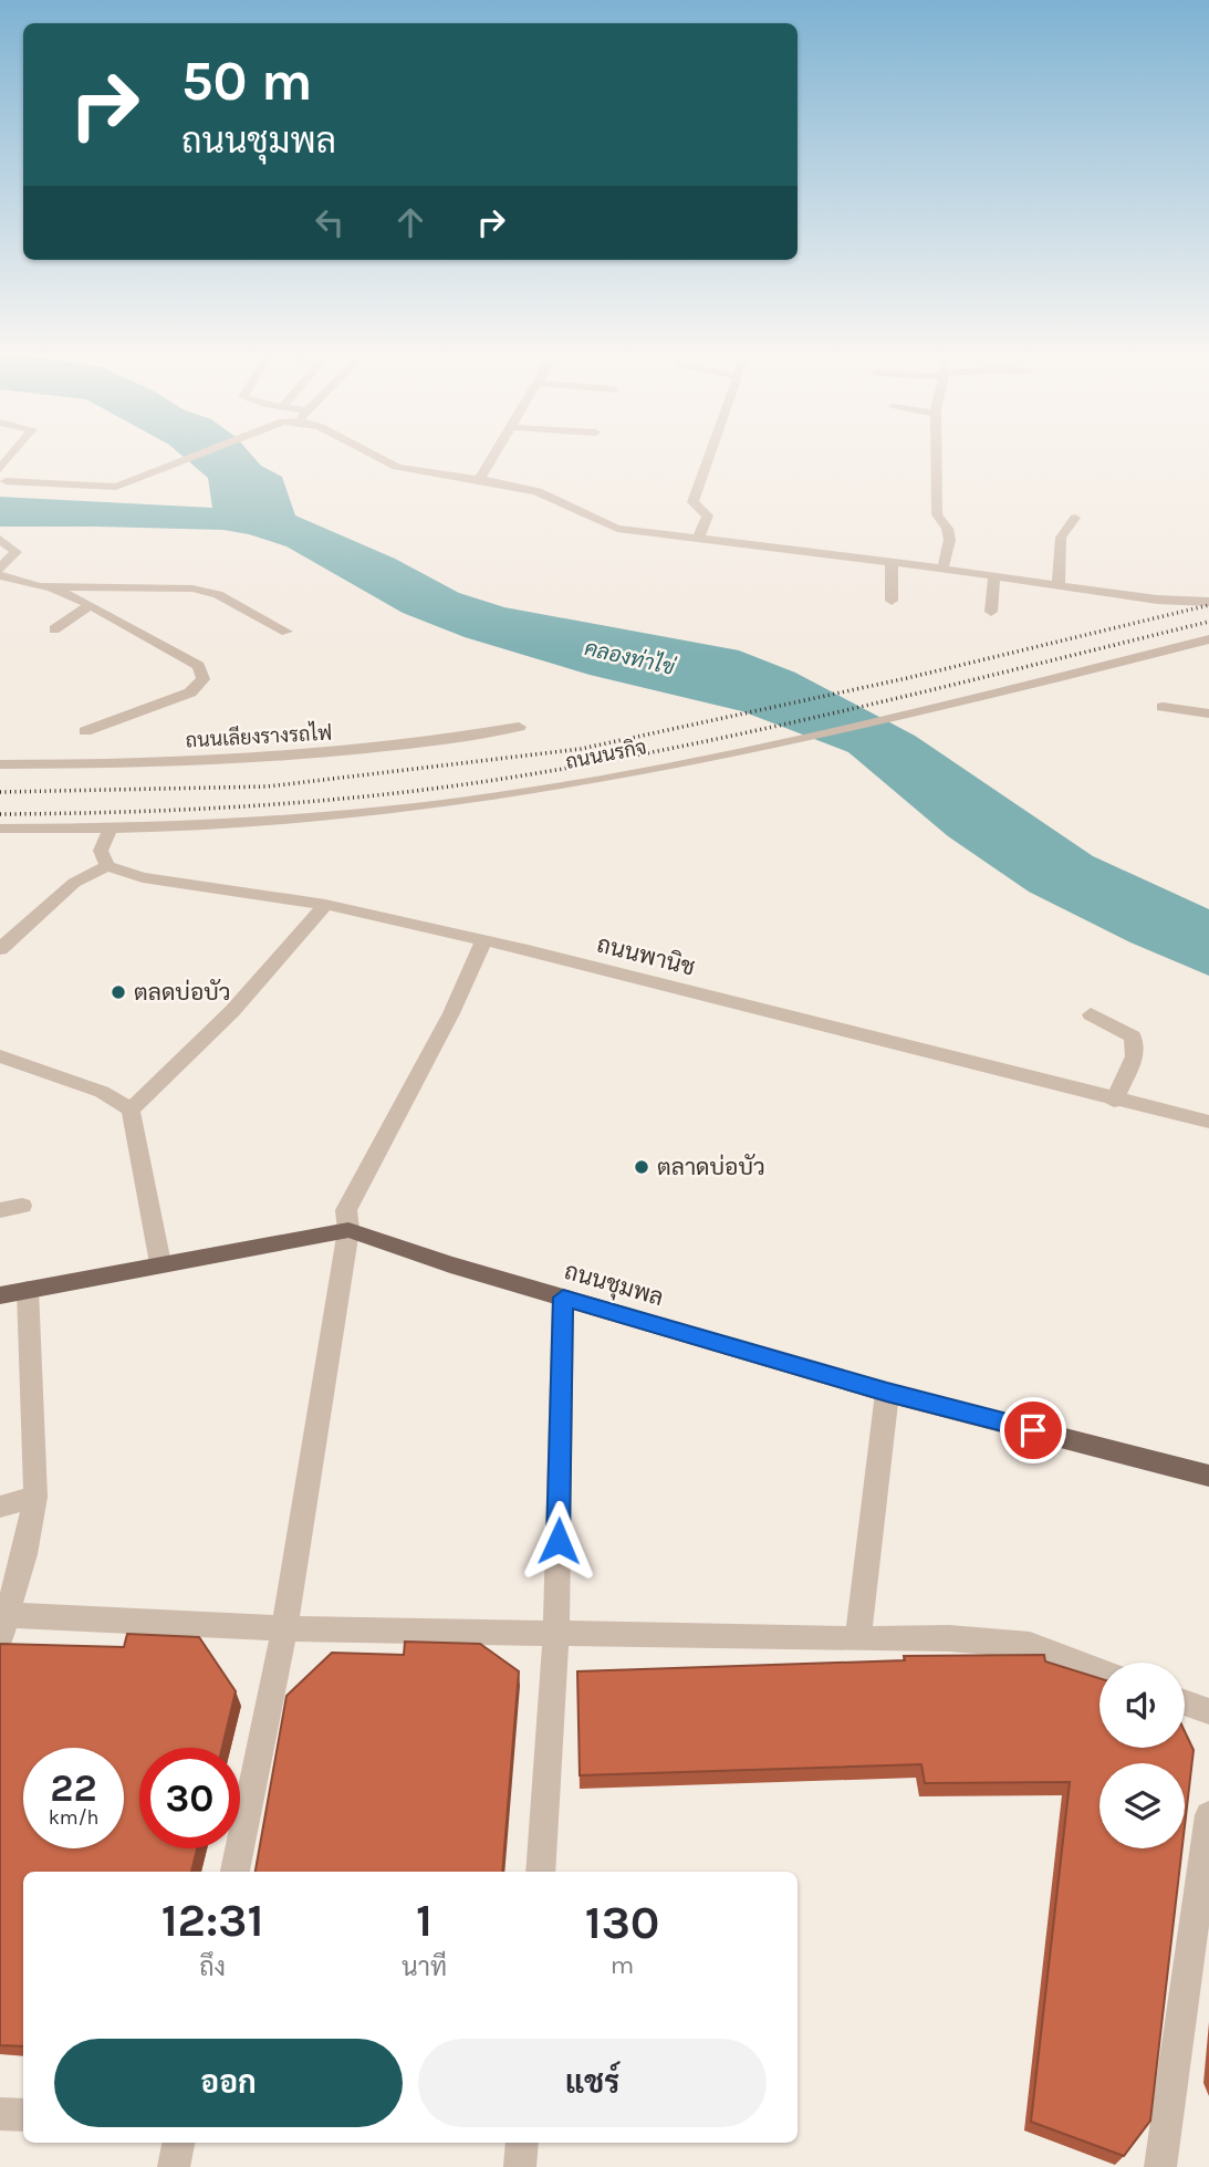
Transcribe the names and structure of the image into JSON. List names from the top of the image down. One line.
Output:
{"streets":{"main road":["ถนนชุมพล"],"street":["ถนนเลียงรางรถไฟ","ถนนนรกิจ","ถนนพานิช"]},"water":["คลองท่าไข่"],"places":["ตลดบ่อบัว","ตลาดบ่อบัว"],"page":{"turn":["50 m","ถนนชุมพล"],"speed":"22 km/h","limit":"30","eta":["12:31","ถึง","1","นาที","130","m"],"buttons":["ออก","แชร์"]}}
